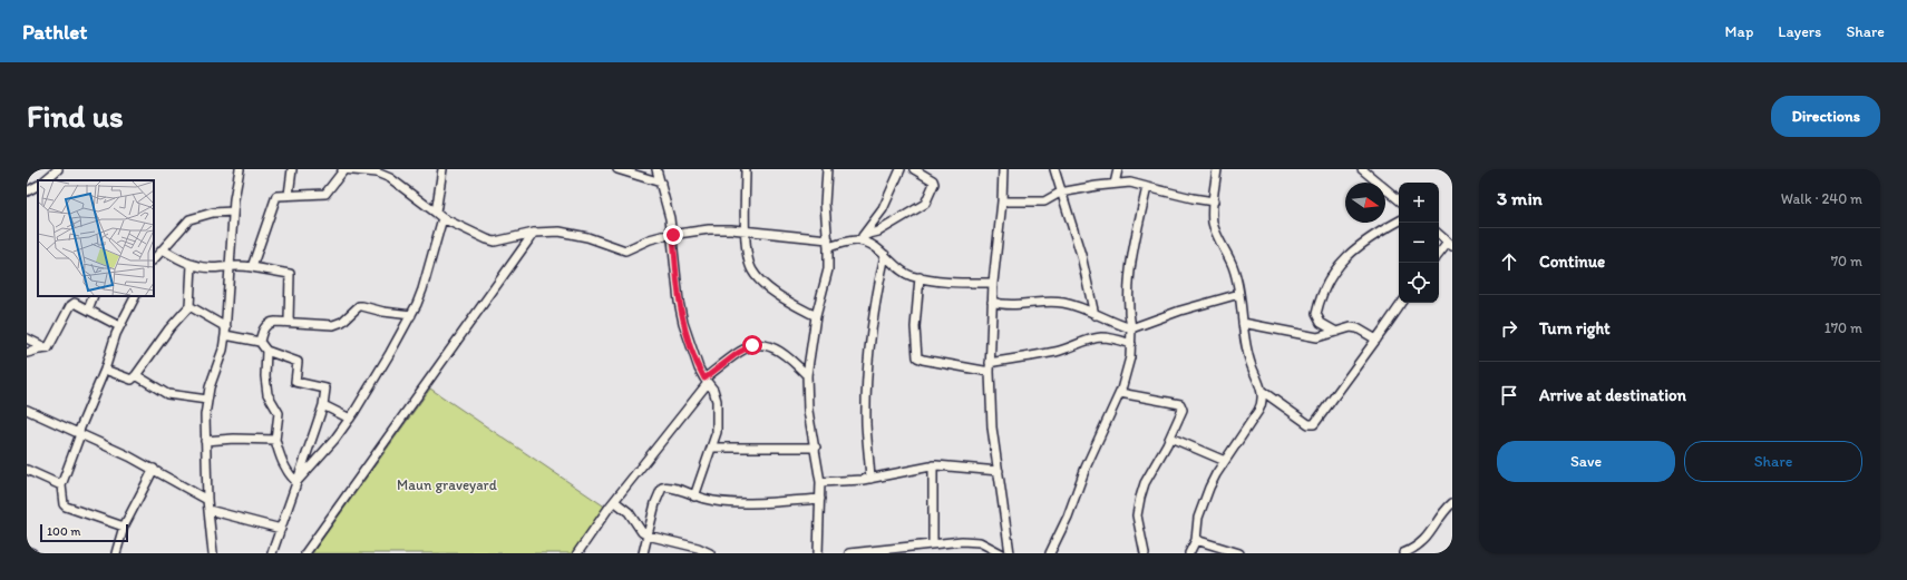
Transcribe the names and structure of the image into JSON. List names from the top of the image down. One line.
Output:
{"parks":["Maun graveyard"],"scale_bar":"100 m","north":"right","page":{"header":"Pathlet","nav":["Map","Layers","Share"],"buttons":["Directions",["Save","Share"]],"title":"Find us","heading":["3 min","Walk · 240 m"],"map_buttons":["+","−"],"list":[["Continue","70 m"],["Turn right","170 m"],"Arrive at destination"],"scale":"100 m"}}
